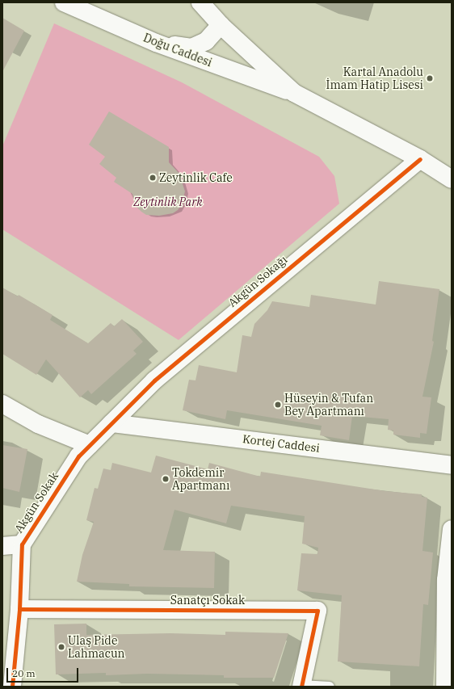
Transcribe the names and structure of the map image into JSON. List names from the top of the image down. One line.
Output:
{"streets":{"street":["Doğu Caddesi","Akgün Sokağı","Kortej Caddesi","Akgün Sokak","Sanatçı Sokak"]},"crossings":[["Akgün Sokağı","Kortej Caddesi"],["Akgün Sokağı","Akgün Sokak"],["Kortej Caddesi","Akgün Sokak"],["Akgün Sokak","Sanatçı Sokak"]],"parks":["Zeytinlik Park"],"places":["Kartal Anadolu İmam Hatip Lisesi","Zeytinlik Cafe","Hüseyin & Tufan Bey Apartmanı","Tokdemir Apartmanı","Ulaş Pide Lahmacun"],"scale_bar":"20 m"}
